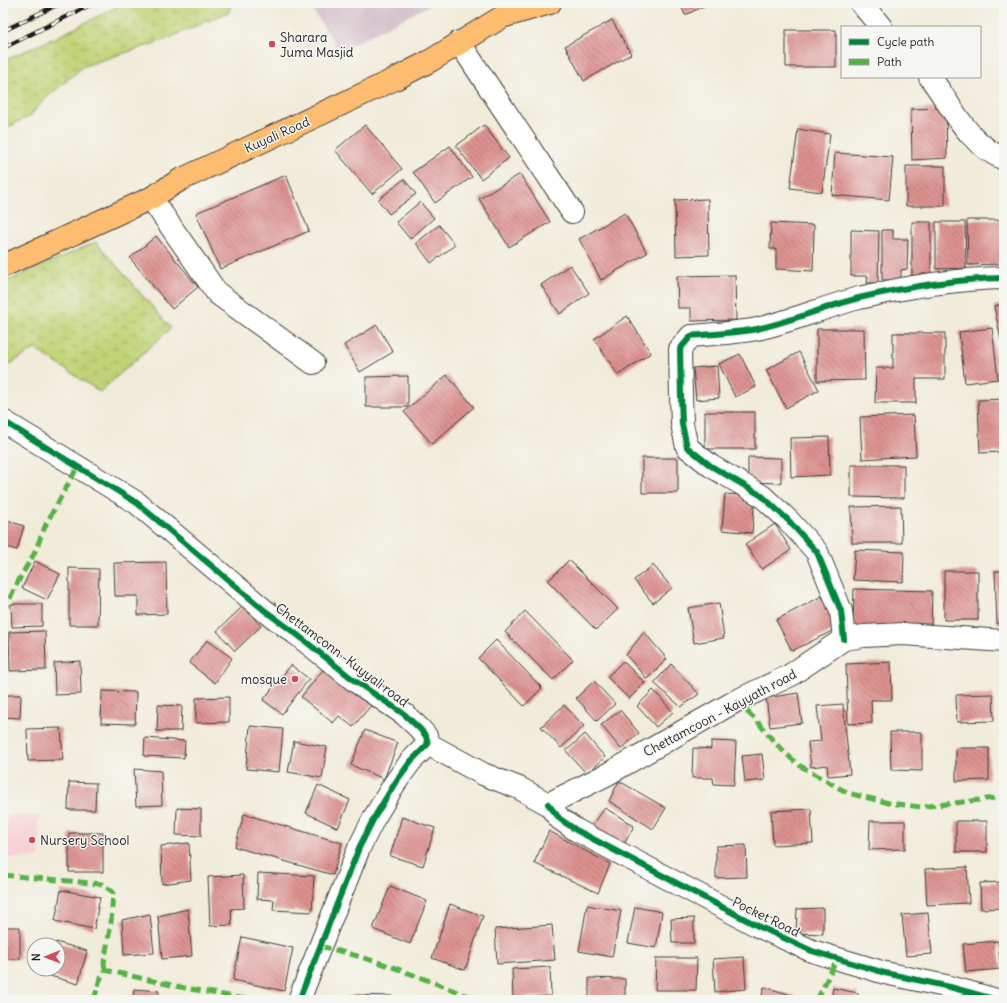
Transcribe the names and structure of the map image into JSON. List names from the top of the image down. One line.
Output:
{"streets":{"main road":["Kuyali Road"],"street":["Chettamconn -Kuyyali road","Chettamcoon - Kayyath road","Pocket Road"]},"crossings":[["Chettamcoon - Kayyath road","Pocket Road"]],"places":["Sharara Juma Masjid","mosque","Nursery School"],"legend":["Cycle path","Path"],"north":"left"}
